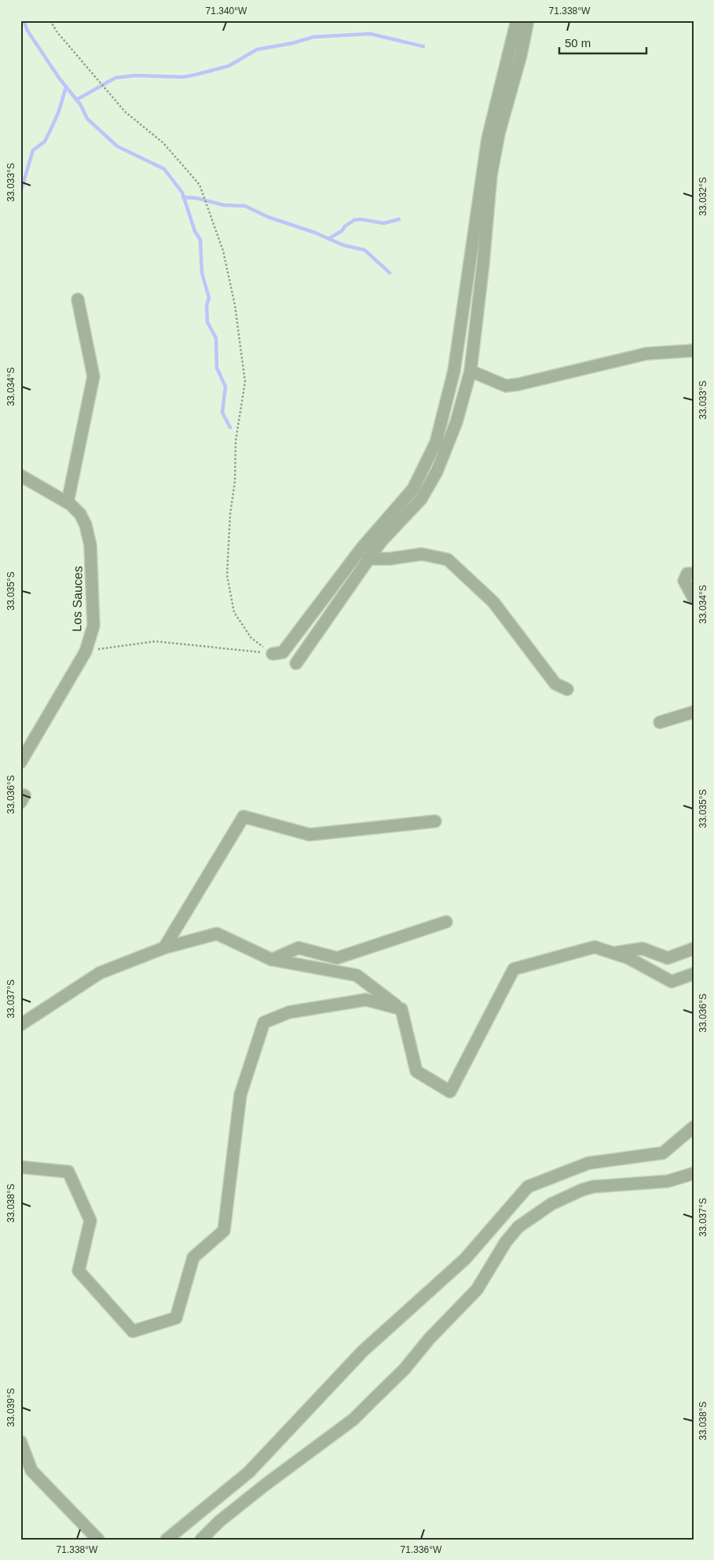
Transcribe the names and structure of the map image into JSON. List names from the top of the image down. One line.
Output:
{"streets":{"street":["Los Sauces"]},"scale_bar":"50 m","coordinates":["71.340°W","71.338°W","33.033°S","33.032°S","33.034°S","33.035°S","33.036°S","33.037°S","33.038°S","33.039°S","71.336°W"]}
